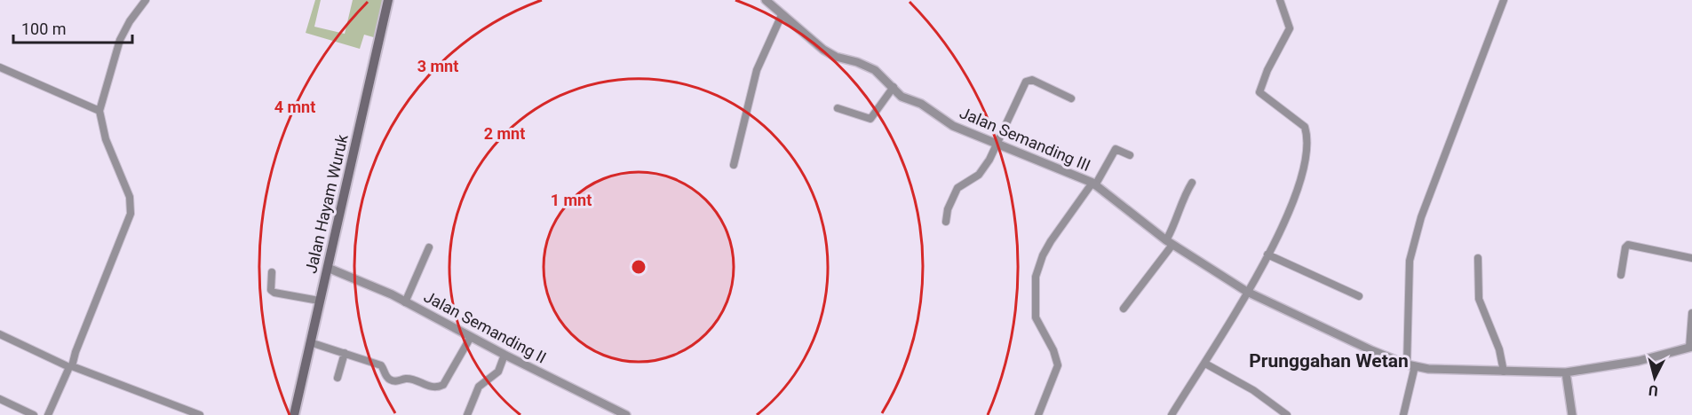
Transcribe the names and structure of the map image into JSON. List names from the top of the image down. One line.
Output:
{"streets":{"main road":["Jalan Hayam Wuruk"],"street":["Jalan Semanding III","Jalan Semanding II"]},"crossings":[["Jalan Hayam Wuruk","Jalan Semanding II"]],"districts":["Prunggahan Wetan"],"scale_bar":"100 m","north":"bottom","rings":["3 mnt","4 mnt","2 mnt","1 mnt"]}
